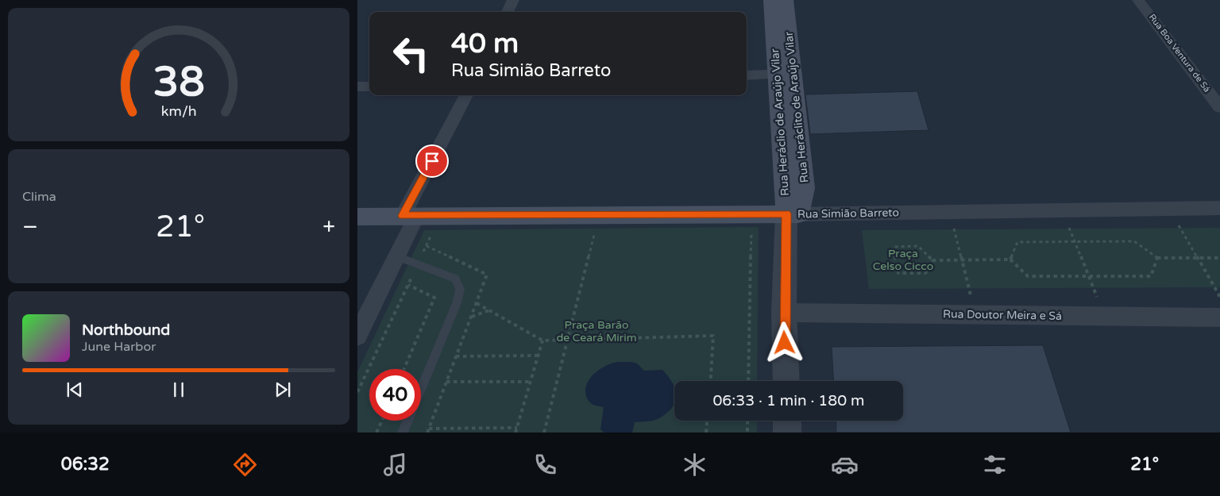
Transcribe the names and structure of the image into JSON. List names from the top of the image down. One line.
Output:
{"streets":{"main road":["Rua Heráclito de Araújo Vilar","Rua Heráclio de Araújo Vilar","Rua Simião Barreto"],"street":["Rua Boa Ventura de Sá","Rua Doutor Meira e Sá"]},"crossings":[["Rua Heráclito de Araújo Vilar","Rua Heráclio de Araújo Vilar"],["Rua Heráclito de Araújo Vilar","Rua Simião Barreto"],["Rua Heráclio de Araújo Vilar","Rua Simião Barreto"],["Rua Heráclio de Araújo Vilar","Rua Doutor Meira e Sá"]],"parks":["Praça Celso Cicco","Praça Barão de Ceará Mirim"],"page":{"turn":["40 m","Rua Simião Barreto"],"tile":"Clima","heat":["−","21°","+"],"song":["Northbound","June Harbor"],"limit":"40","trip":"06:33 · 1 min · 180 m","tabs":["06:32","21°"],"gauge":["38","km/h"]}}
